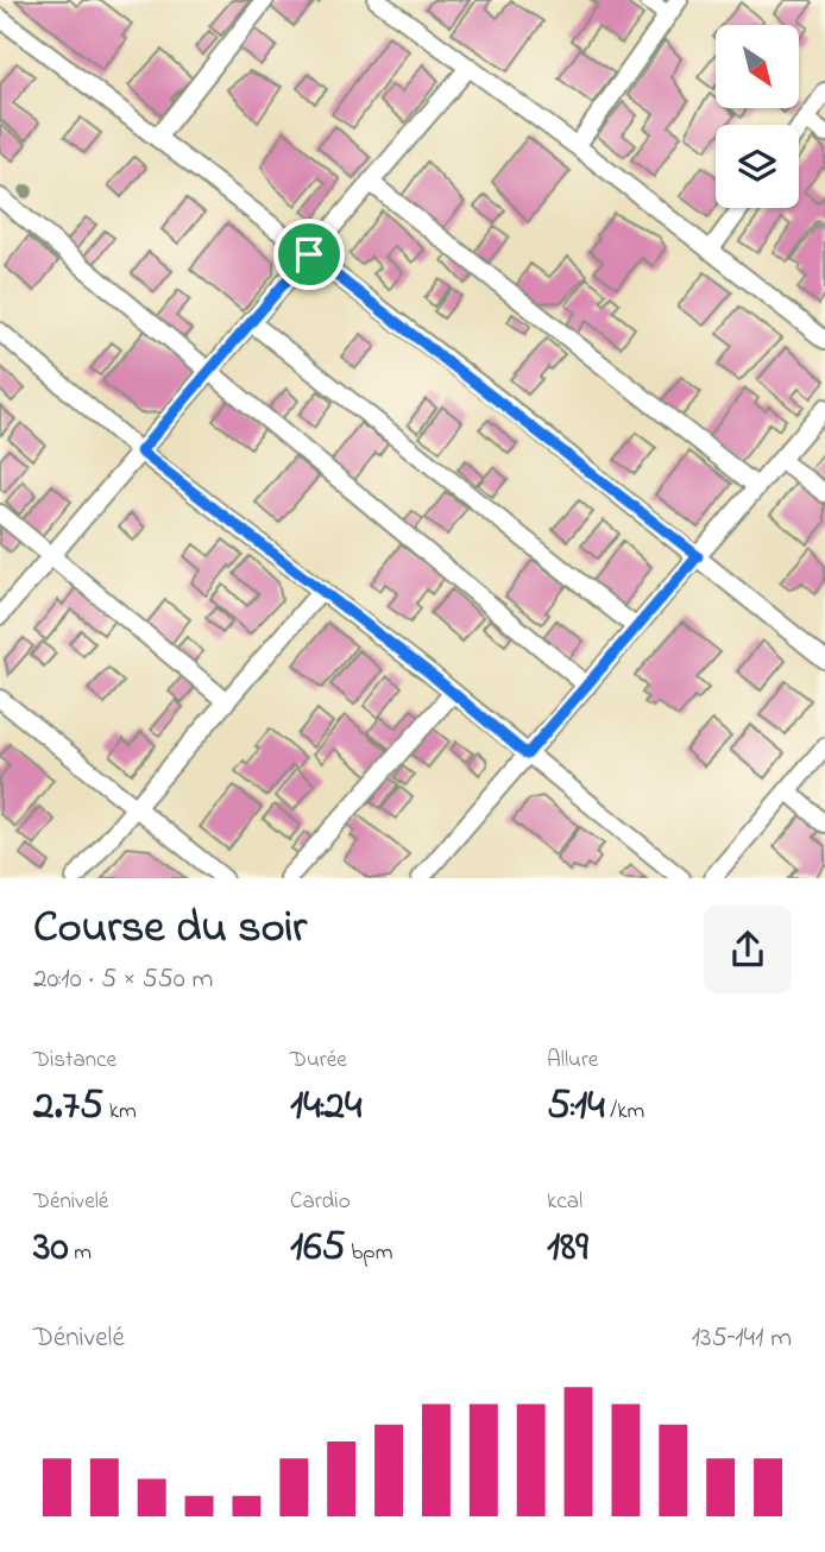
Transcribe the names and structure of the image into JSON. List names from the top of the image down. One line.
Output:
{"north":"bottom right","page":{"heading":["Course du soir","20:10 · 5 × 550 m"],"stats":[["Distance","2.75 km"],["Durée","14:24"],["Allure","5:14 /km"],["Dénivelé","30 m"],["Cardio","165 bpm"],["kcal","189"]],"chart":["Dénivelé","135–141 m"]}}
